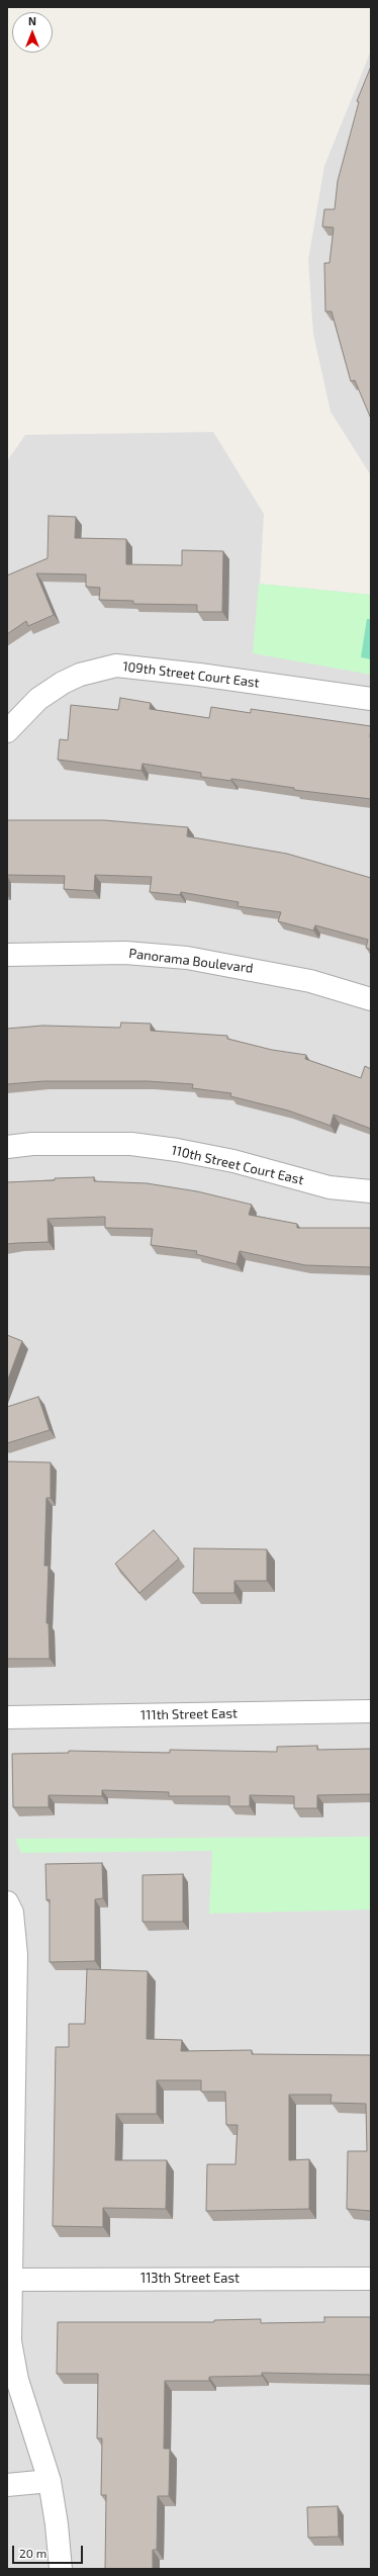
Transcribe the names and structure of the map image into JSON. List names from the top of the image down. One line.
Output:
{"streets":{"street":["109th Street Court East","Panorama Boulevard","110th Street Court East","111th Street East","113th Street East"]},"scale_bar":"20 m","north":"top"}
